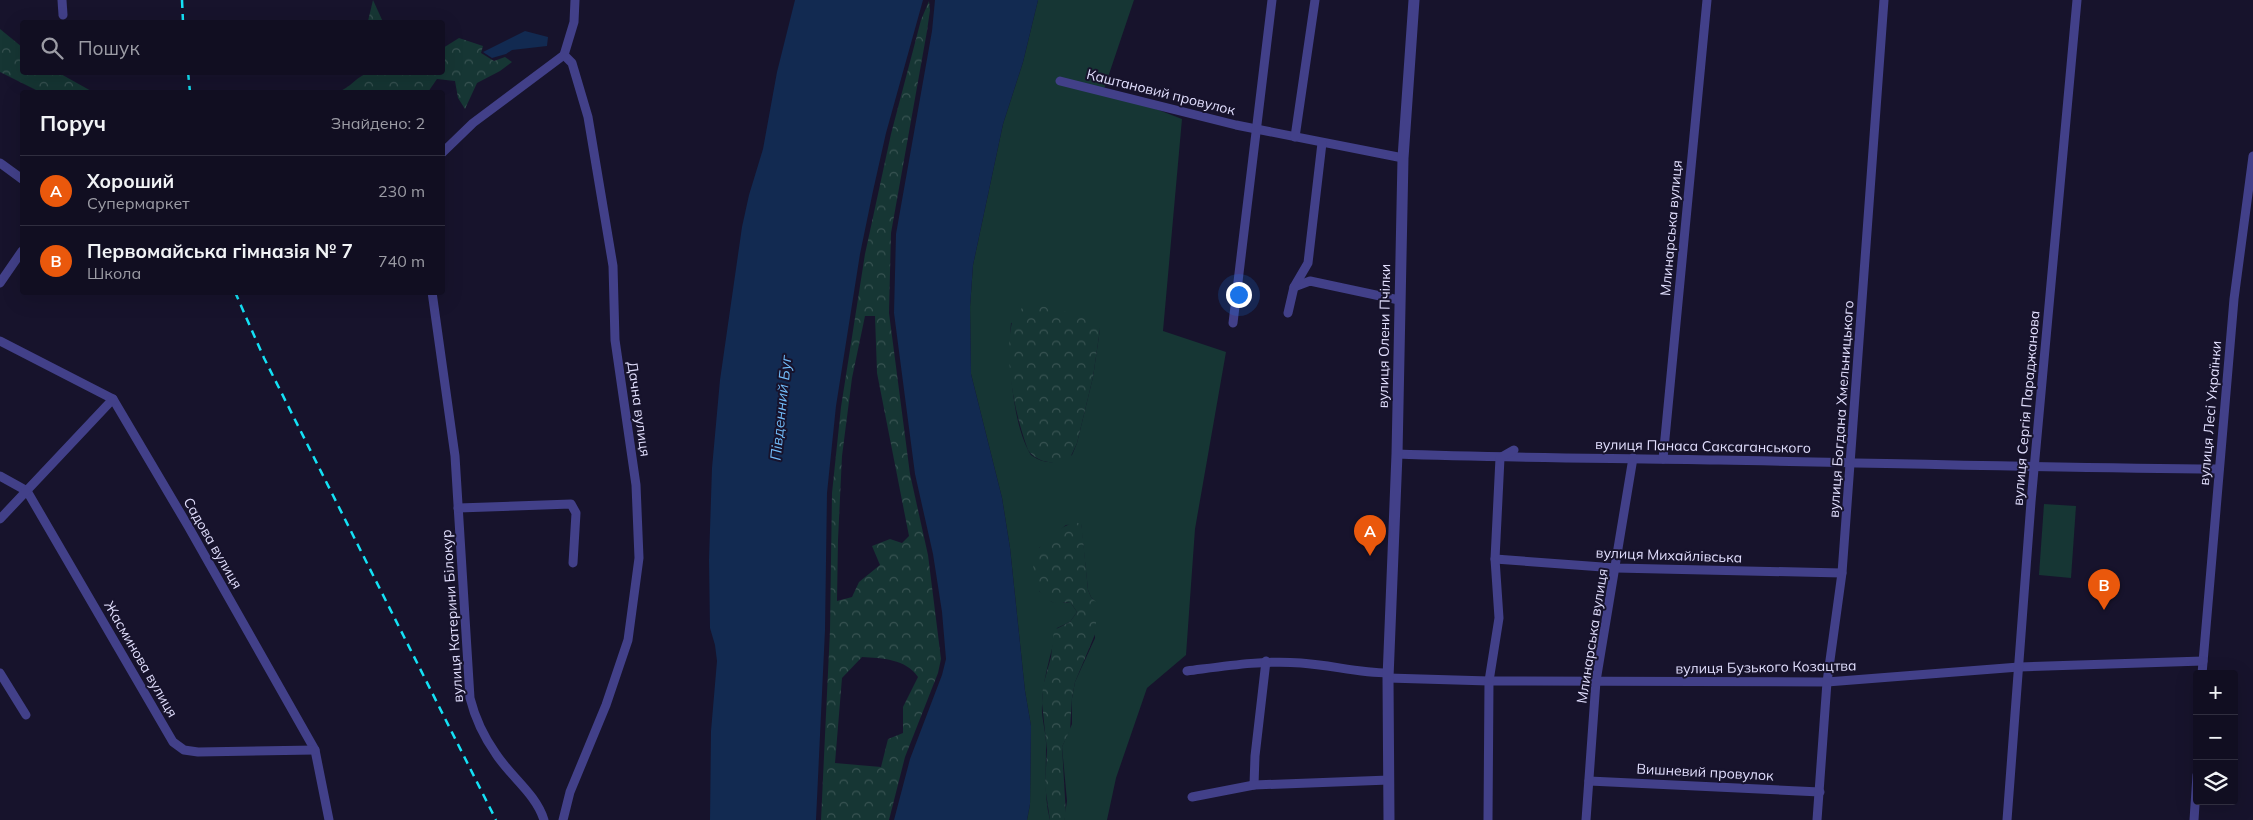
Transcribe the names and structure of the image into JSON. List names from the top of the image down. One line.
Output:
{"streets":{"street":["Каштановий провулок","Млинарська вулиця","вулиця Олени Пчілки","вулиця Сергія Параджанова","Дачна вулиця","вулиця Богдана Хмельницького","вулиця Лесі Українки","вулиця Панаса Саксаганського","Садова вулиця","вулиця Михайлівська","вулиця Катерини Білокур","Жасминова вулиця","вулиця Бузького Козацтва","Вишневий провулок"]},"crossings":[["Каштановий провулок","вулиця Олени Пчілки"],["Млинарська вулиця","вулиця Панаса Саксаганського"],["Млинарська вулиця","вулиця Михайлівська"],["Млинарська вулиця","вулиця Бузького Козацтва"],["Млинарська вулиця","Вишневий провулок"],["вулиця Олени Пчілки","вулиця Панаса Саксаганського"],["вулиця Олени Пчілки","вулиця Бузького Козацтва"],["вулиця Сергія Параджанова","вулиця Панаса Саксаганського"],["вулиця Сергія Параджанова","вулиця Бузького Козацтва"],["вулиця Богдана Хмельницького","вулиця Панаса Саксаганського"],["вулиця Богдана Хмельницького","вулиця Михайлівська"],["вулиця Богдана Хмельницького","вулиця Бузького Козацтва"],["вулиця Богдана Хмельницького","Вишневий провулок"],["вулиця Лесі Українки","вулиця Панаса Саксаганського"],["вулиця Лесі Українки","вулиця Бузького Козацтва"],["Садова вулиця","Жасминова вулиця"]],"water":["Південний Буг"],"page":{"search":"Пошук","heading":["Поруч","Знайдено: 2"],"list":[{"mark":"A","name":"Хороший","note":"Супермаркет","value":"230 m"},{"mark":"B","name":"Первомайська гімназія № 7","note":"Школа","value":"740 m"}],"pins":["A","B"],"map_buttons":["+","−"]}}
